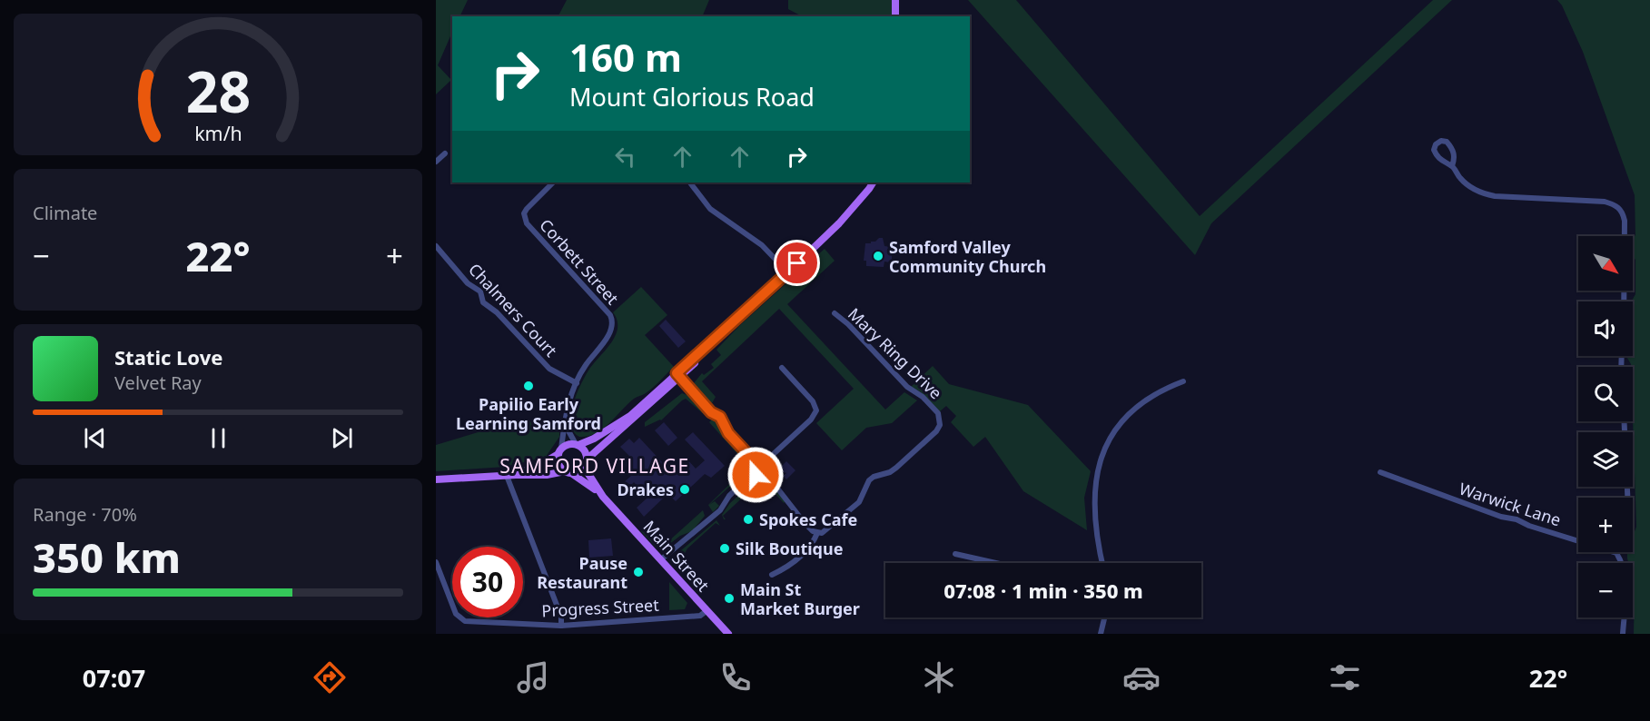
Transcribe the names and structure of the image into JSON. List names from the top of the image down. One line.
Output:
{"streets":{"main road":["Main Street"],"street":["Corbett Street","Chalmers Court","Mary Ring Drive","Warwick Lane","Progress Street"]},"crossings":[["Corbett Street","Chalmers Court"],["Corbett Street","Main Street"],["Main Street","Progress Street"]],"districts":["SAMFORD VILLAGE"],"places":["Samford Valley Community Church","Papilio Early Learning Samford","Drakes","Spokes Cafe","Silk Boutique","Pause Restaurant","Main St Market Burger"],"north":"bottom right","page":{"turn":["160 m","Mount Glorious Road"],"tile":["Climate",["Range · 70%","350 km"]],"heat":["−","22°","+"],"map_buttons":["+","−"],"song":["Static Love","Velvet Ray"],"limit":"30","trip":"07:08 · 1 min · 350 m","tabs":["07:07","22°"],"gauge":["28","km/h"]}}
